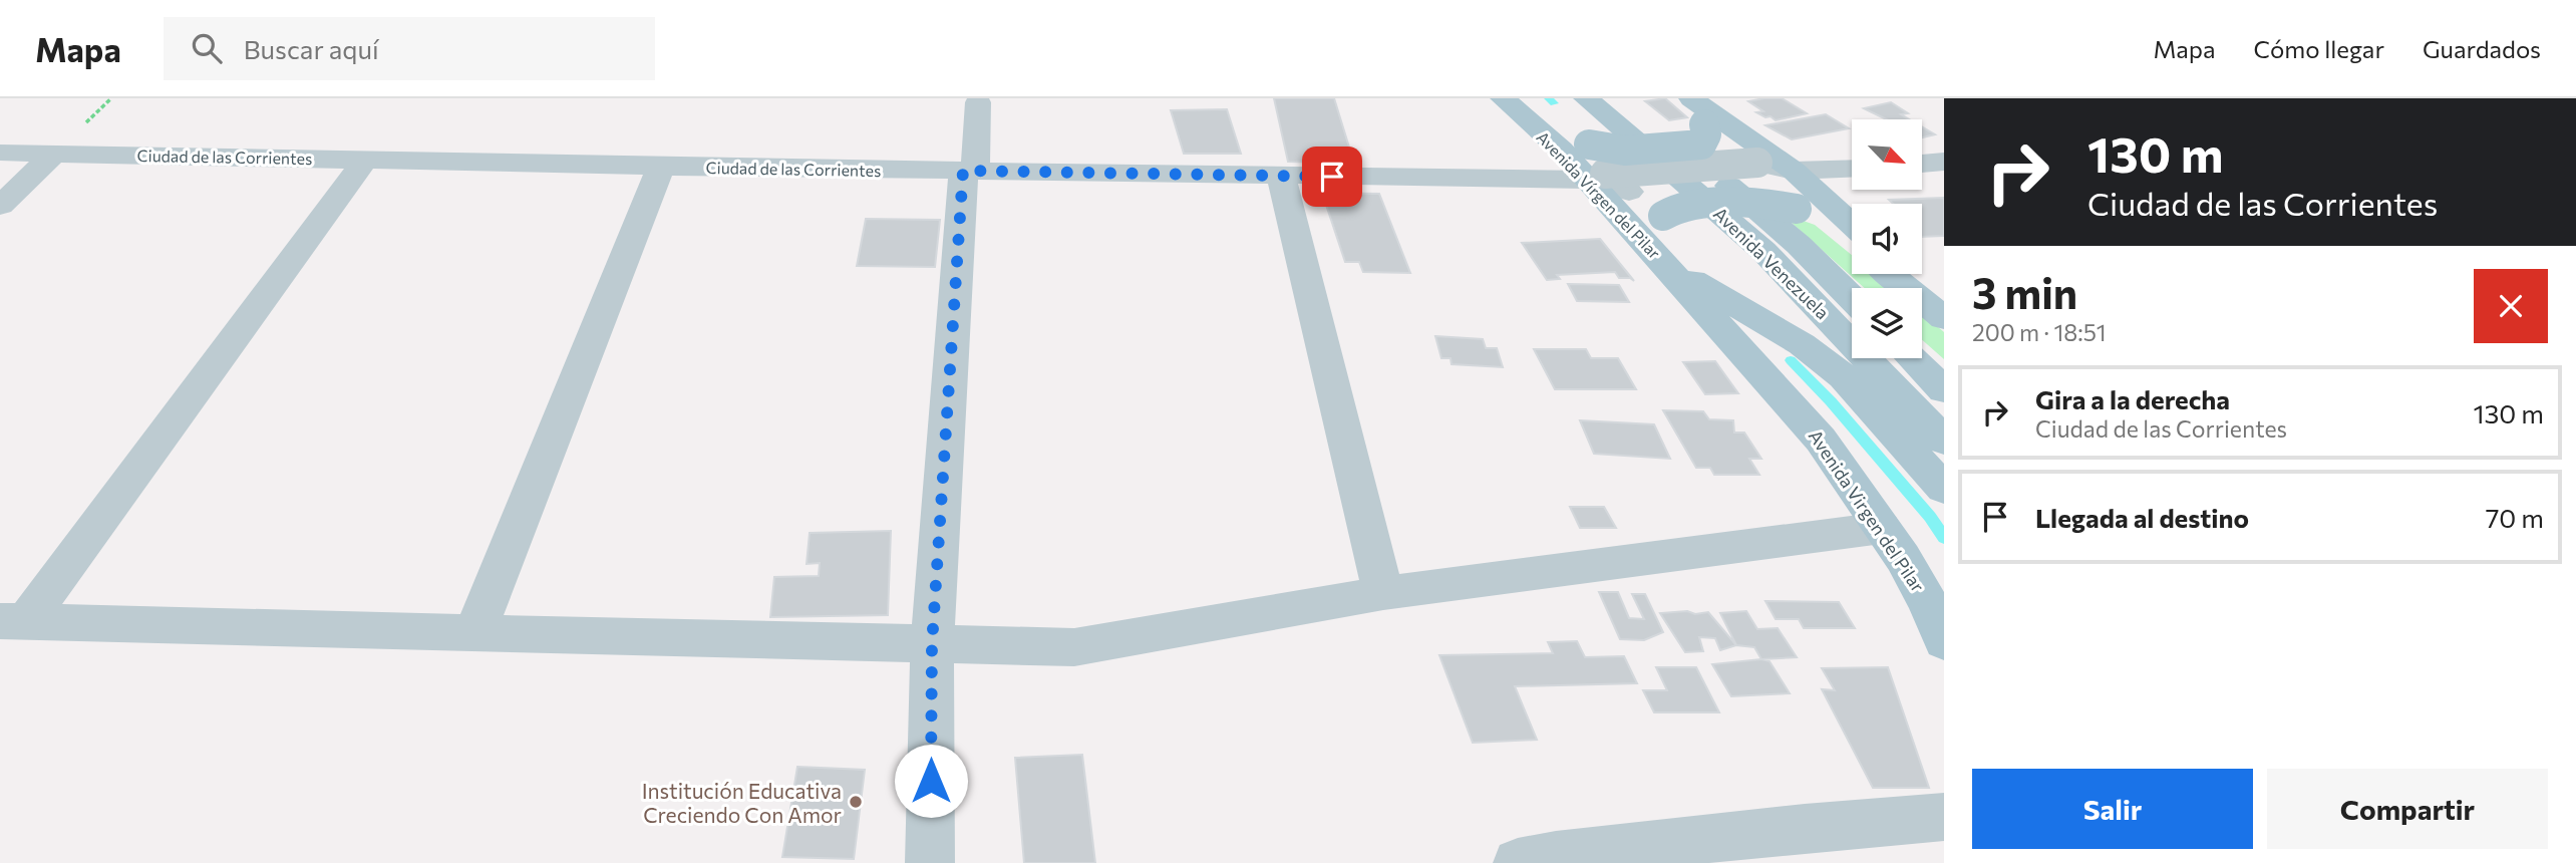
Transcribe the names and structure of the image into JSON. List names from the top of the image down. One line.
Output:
{"streets":{"main road":["Avenida Vírgen del Pilar","Avenida Venezuela","Avenida Virgen del Pilar"],"street":["Ciudad de las Corrientes"]},"crossings":[["Ciudad de las Corrientes","Avenida Vírgen del Pilar"],["Avenida Vírgen del Pilar","Avenida Virgen del Pilar"]],"places":["Institución Educativa Creciendo Con Amor"],"north":"bottom right","page":{"header":"Mapa","search":"Buscar aquí","nav":["Mapa","Cómo llegar","Guardados"],"turn":["130 m","Ciudad de las Corrientes"],"heading":["3 min","200 m · 18:51"],"list":[{"name":"Gira a la derecha","note":"Ciudad de las Corrientes","value":"130 m"},{"name":"Llegada al destino","value":"70 m"}],"buttons":["Salir","Compartir"]}}
